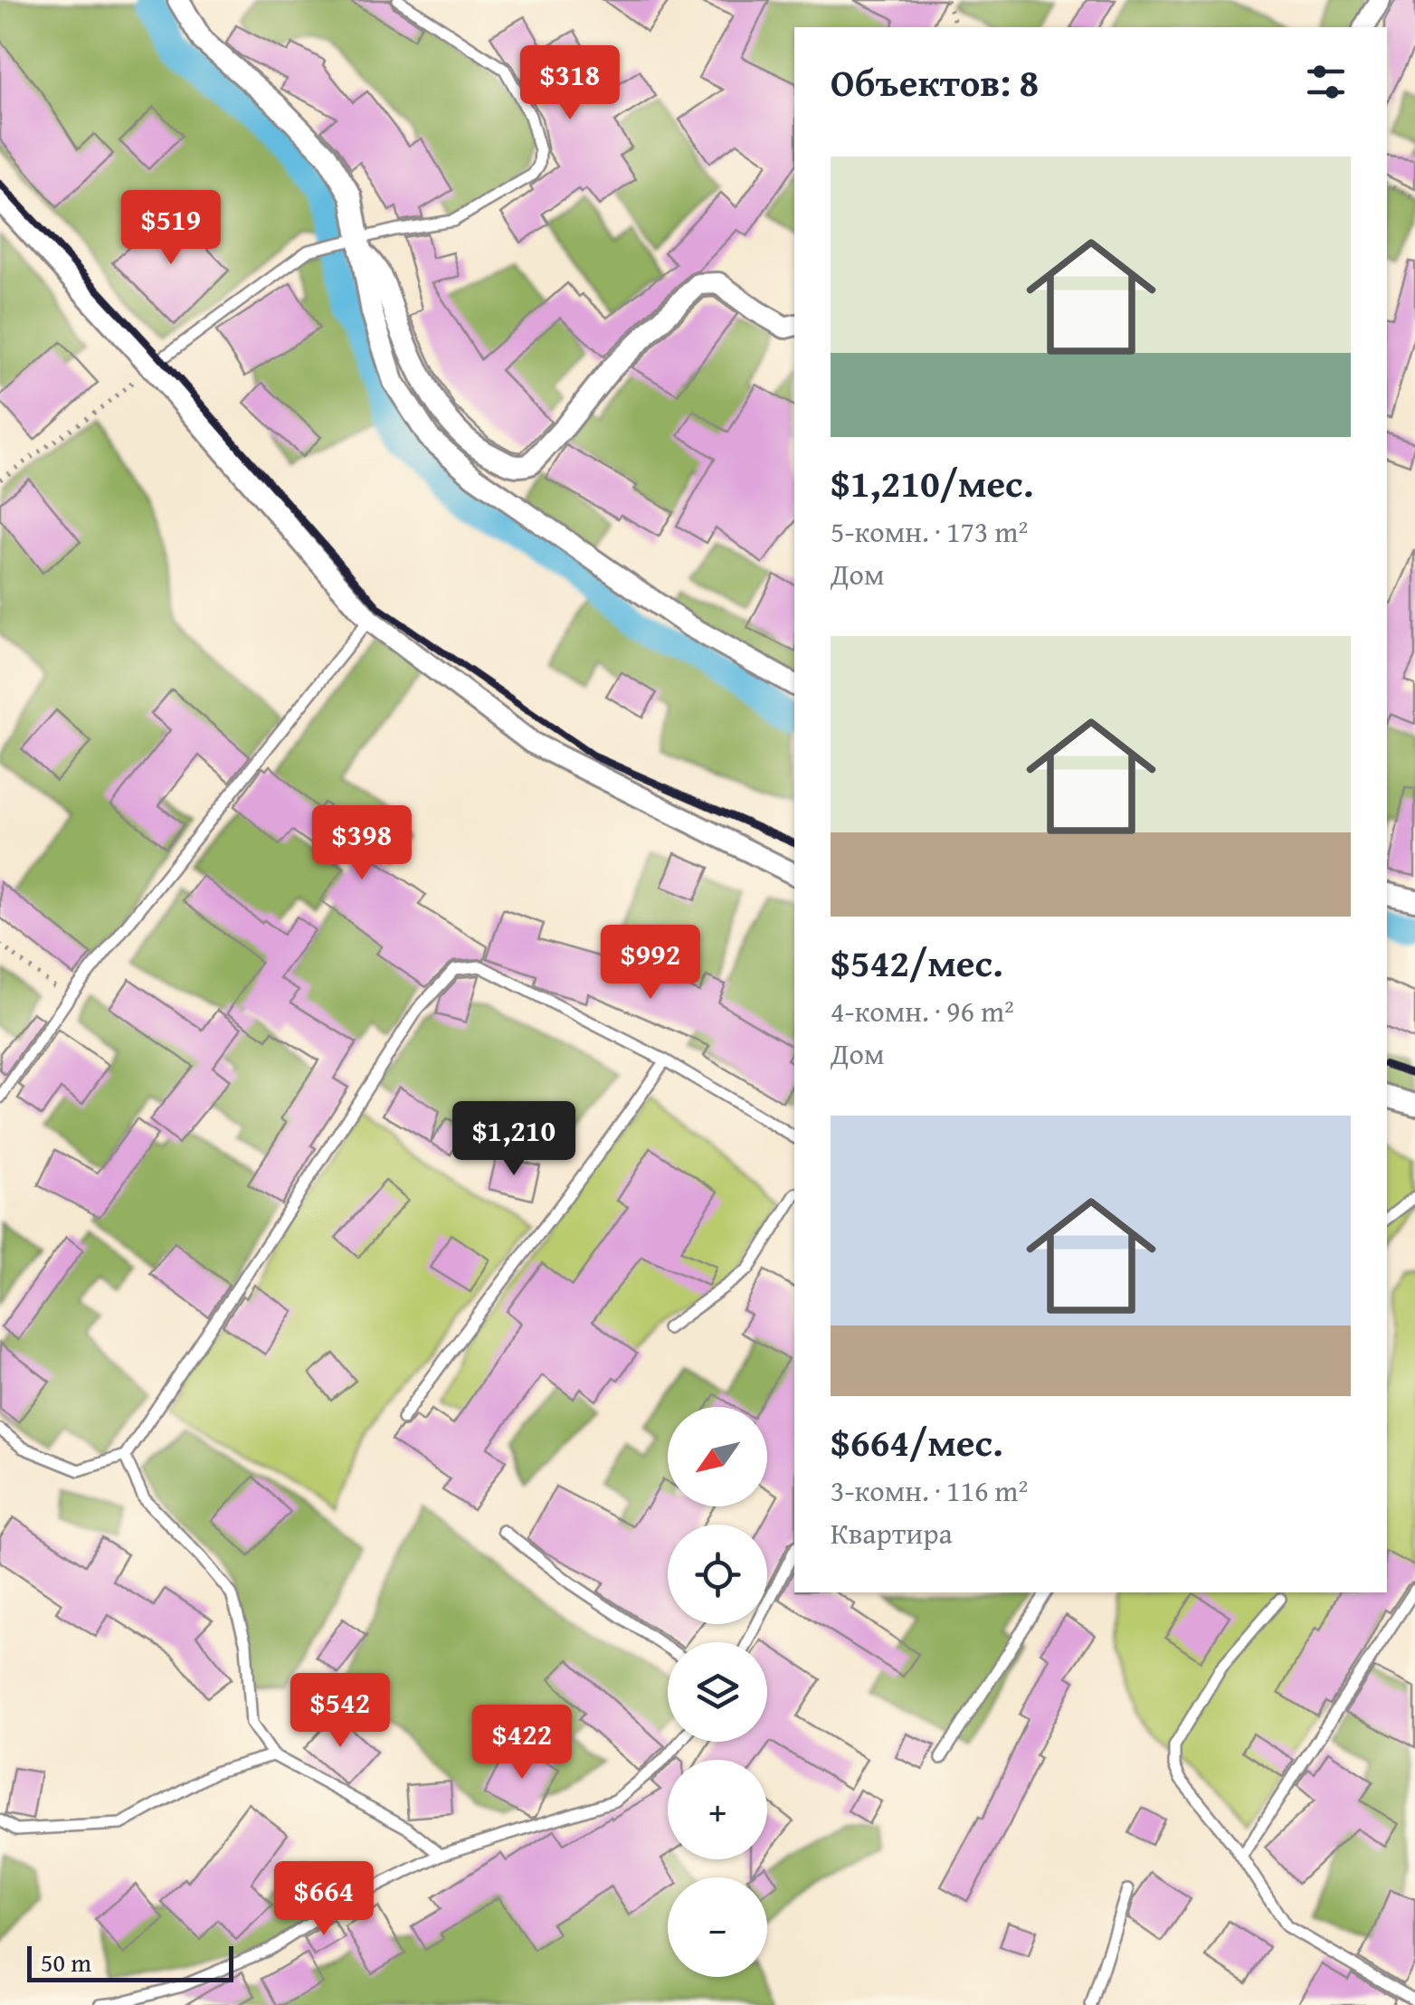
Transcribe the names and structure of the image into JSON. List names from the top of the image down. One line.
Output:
{"scale_bar":"50 m","north":"bottom left","page":{"heading":"Объектов: 8","price":["$318","$519","$398","$992","$1,210","$542","$422","$664"],"list":[{"name":"$1,210/мес.","note":"5-комн. · 173 m² · Дом"},{"name":"$542/мес.","note":"4-комн. · 96 m² · Дом"},{"name":"$664/мес.","note":"3-комн. · 116 m² · Квартира"}],"map_buttons":["+","−"],"scale":"50 m"}}
